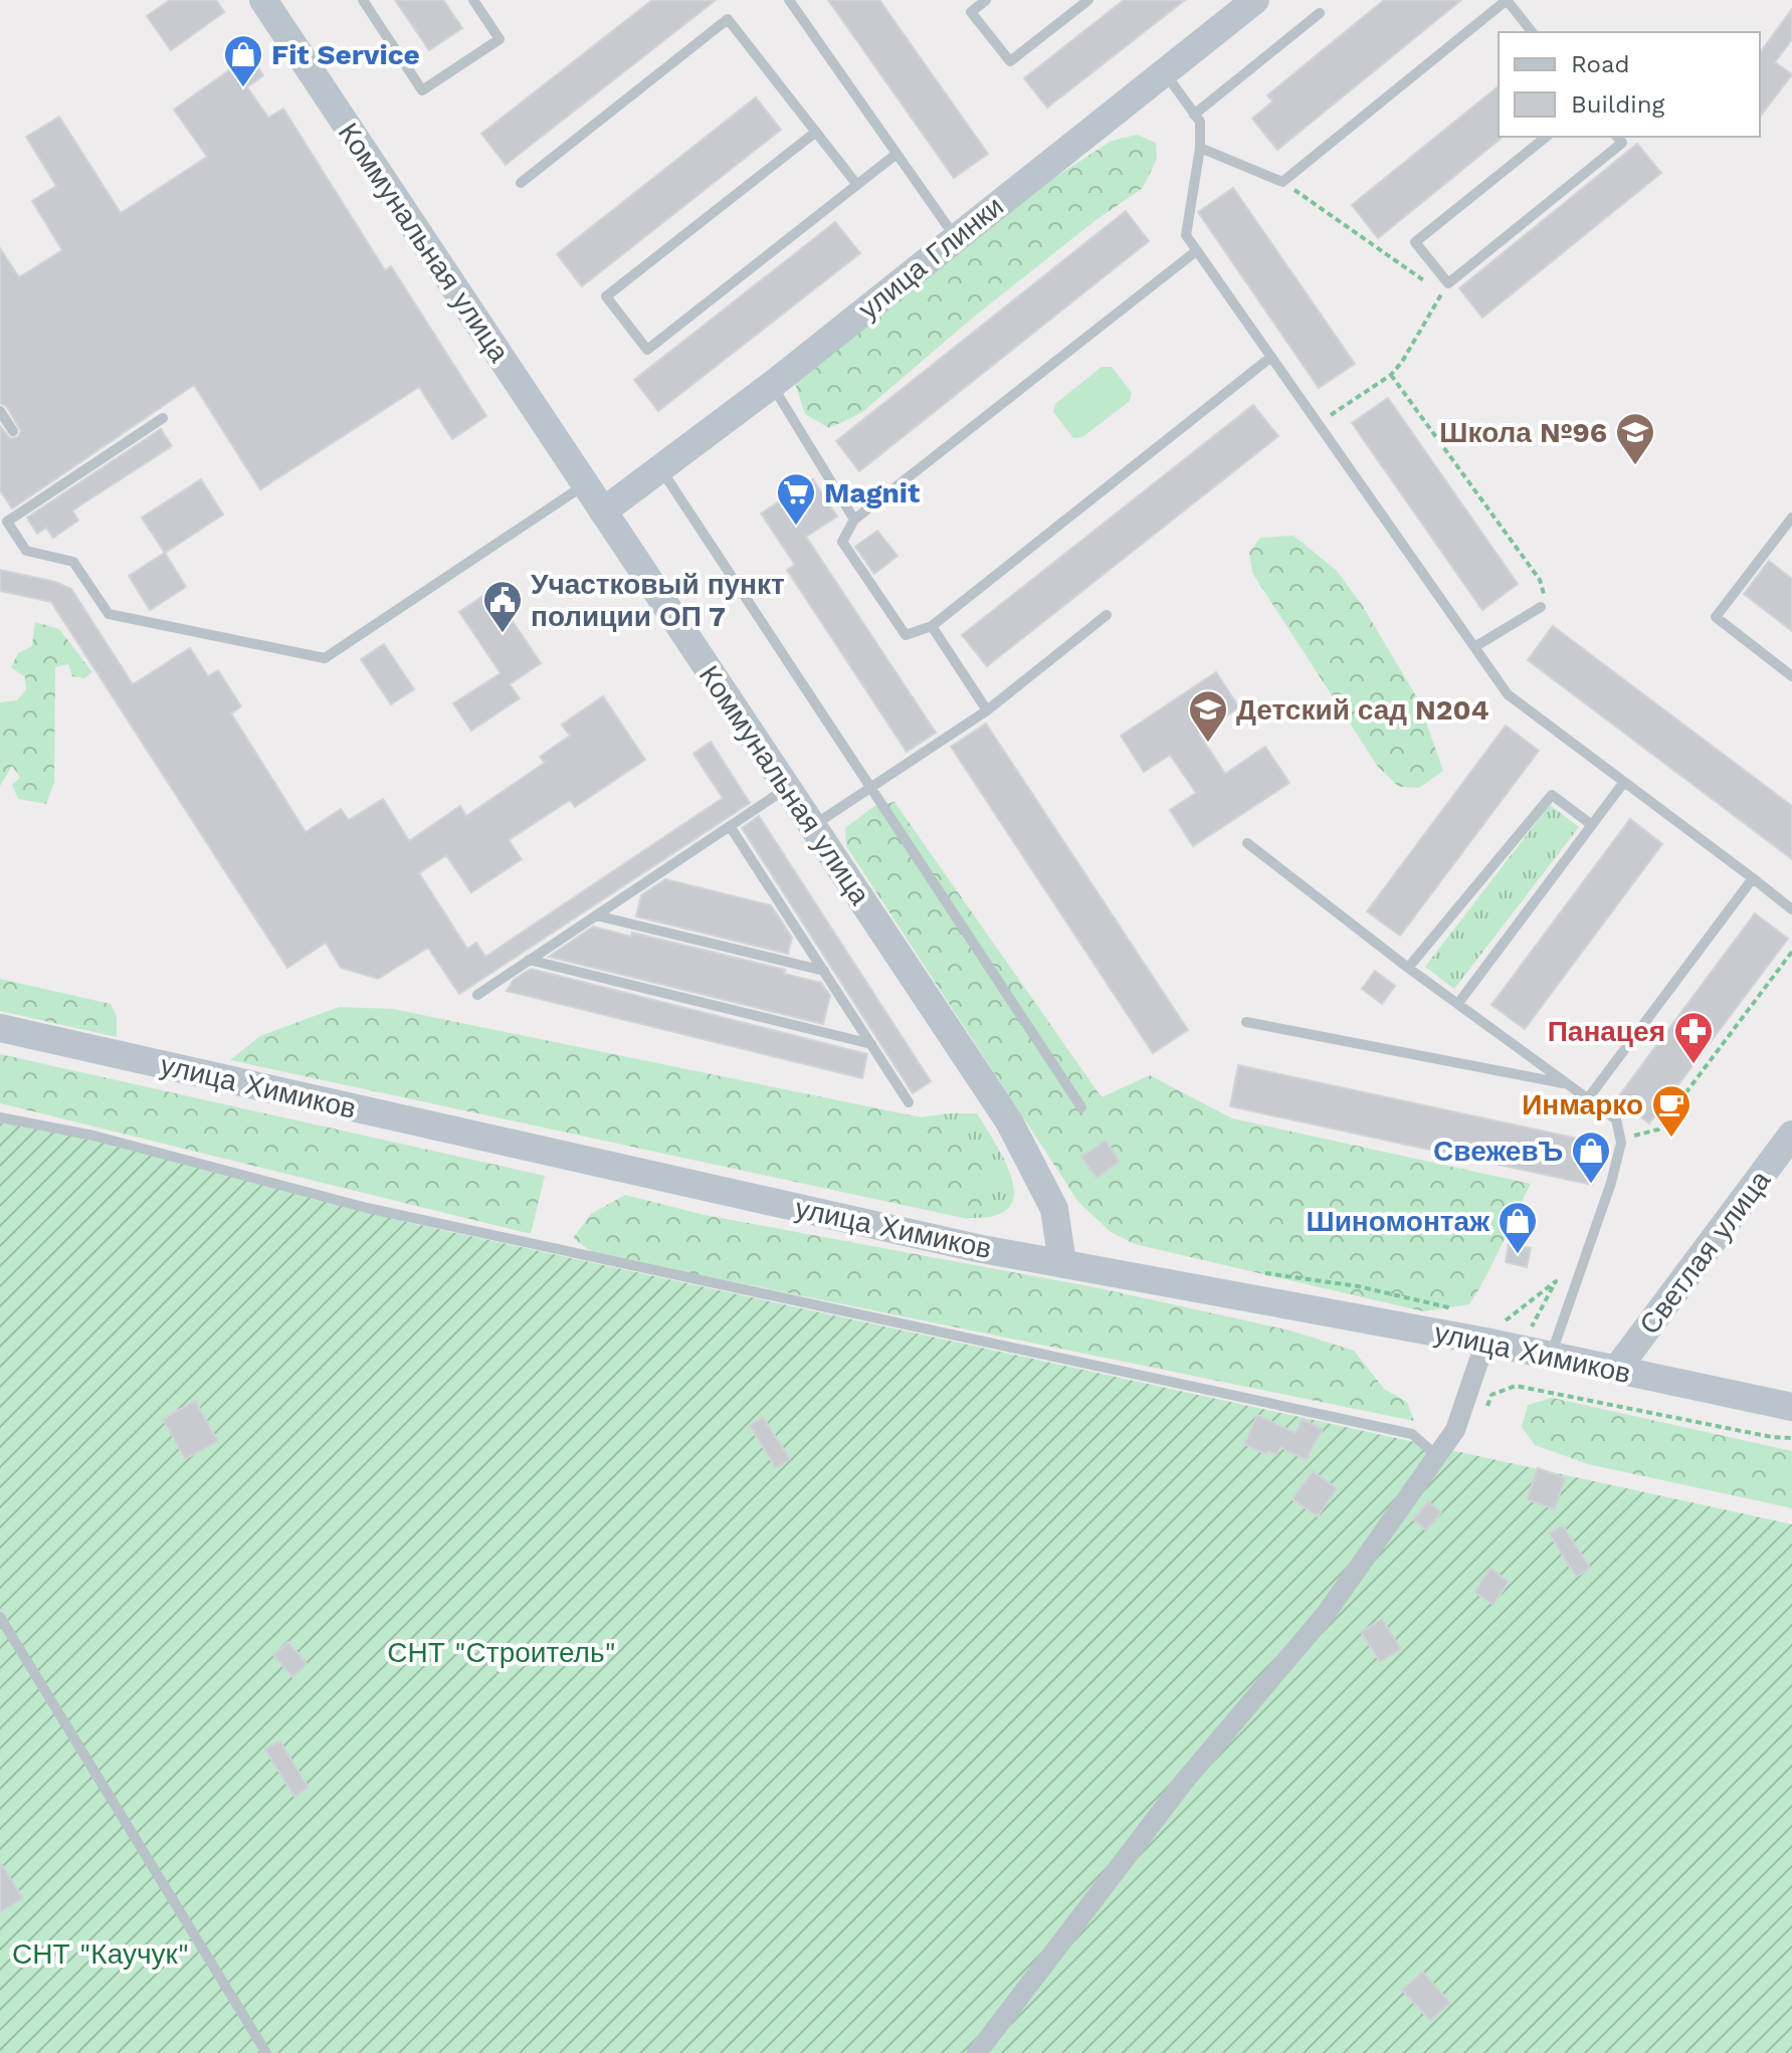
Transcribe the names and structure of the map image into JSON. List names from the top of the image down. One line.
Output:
{"streets":{"street":["Коммунальная улица","улица Глинки","улица Химиков","Светлая улица"]},"crossings":[["Коммунальная улица","улица Глинки"],["Коммунальная улица","улица Химиков"],["улица Химиков","Светлая улица"]],"parks":["СНТ \"Строитель\"","СНТ \"Каучук\""],"places":{"shop":["Fit Service","СвежевЪ","Шиномонтаж"],"school or university":["Школа №96","Детский сад N204"],"supermarket":["Magnit"],"public building":["Участковый пункт полиции ОП 7"],"pharmacy":["Панацея"],"cafe":["Инмарко"]},"legend":["Road","Building"]}
